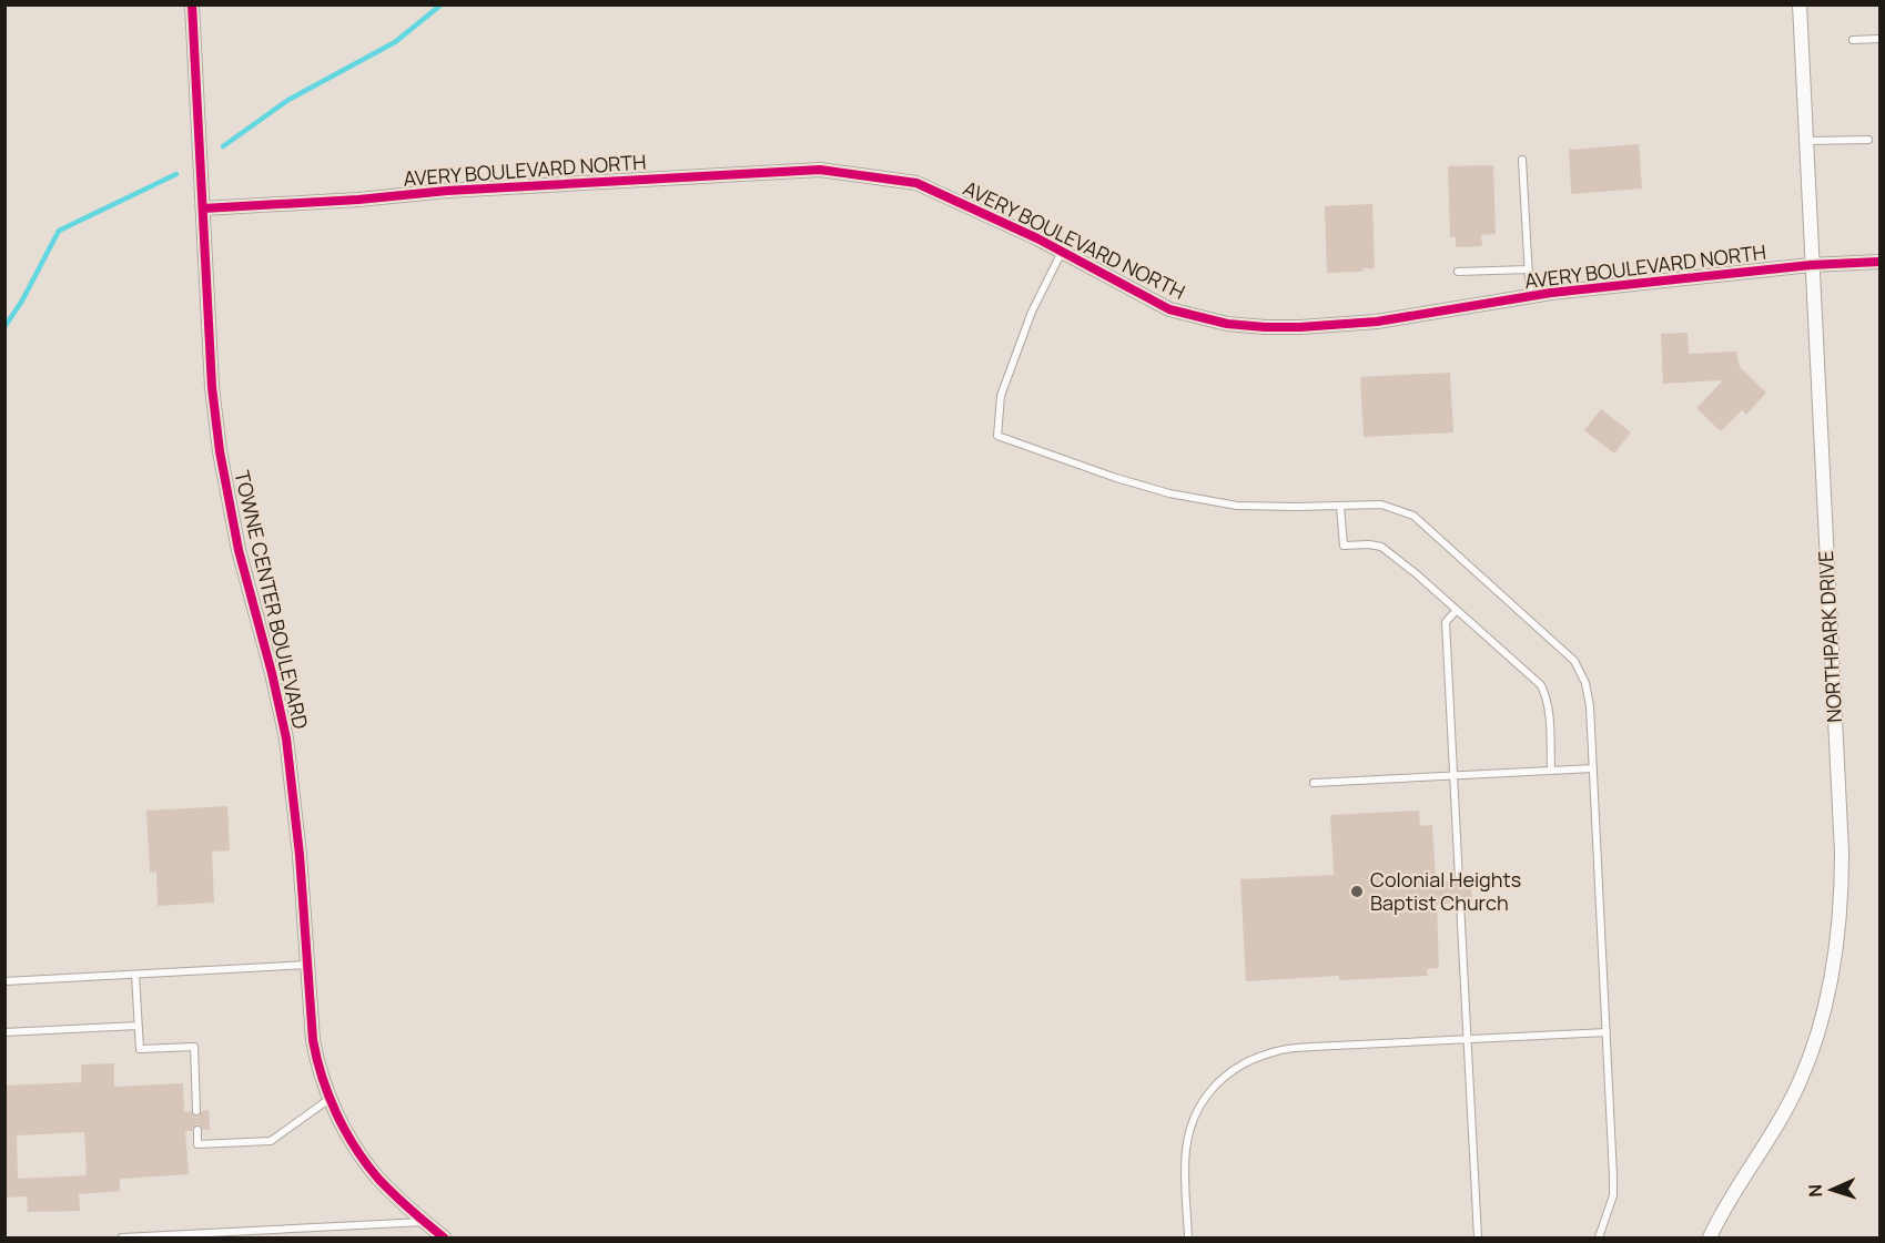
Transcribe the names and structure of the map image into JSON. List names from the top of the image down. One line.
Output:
{"streets":{"street":["AVERY BOULEVARD NORTH","TOWNE CENTER BOULEVARD","NORTHPARK DRIVE"]},"crossings":[["AVERY BOULEVARD NORTH","TOWNE CENTER BOULEVARD"],["AVERY BOULEVARD NORTH","NORTHPARK DRIVE"]],"places":["Colonial Heights Baptist Church"],"north":"left"}
